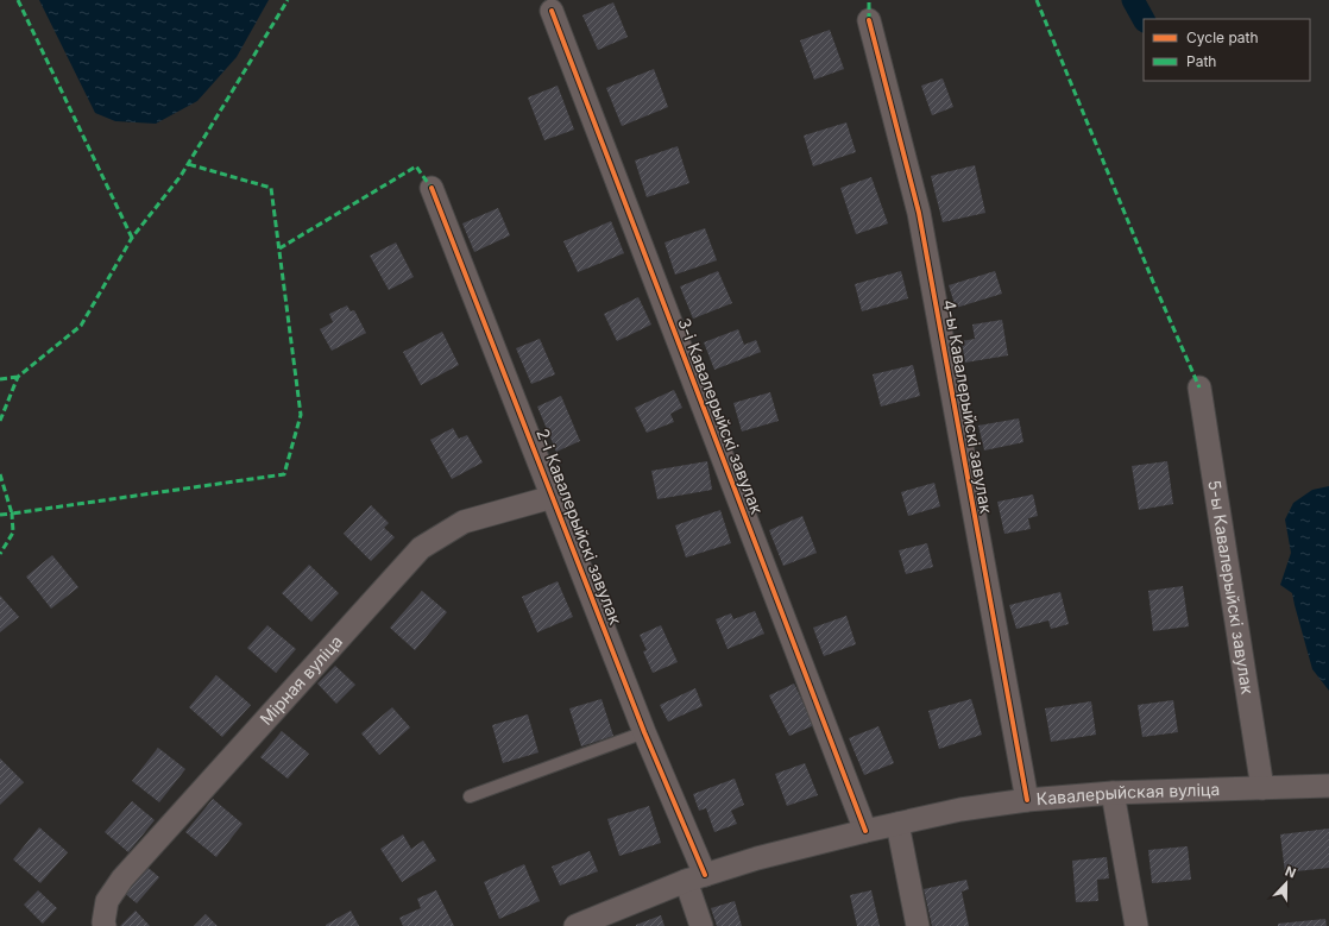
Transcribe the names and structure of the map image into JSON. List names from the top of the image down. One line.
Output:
{"streets":{"street":["4-ы Кавалерыйскі завулак","3-і Кавалерыйскі завулак","2-і Кавалерыйскі завулак","5-ы Кавалерыйскі завулак","Мірная вуліца","Кавалерыйская вуліца"]},"crossings":[["4-ы Кавалерыйскі завулак","Кавалерыйская вуліца"],["3-і Кавалерыйскі завулак","Кавалерыйская вуліца"],["2-і Кавалерыйскі завулак","Мірная вуліца"],["2-і Кавалерыйскі завулак","Кавалерыйская вуліца"],["5-ы Кавалерыйскі завулак","Кавалерыйская вуліца"]],"legend":["Cycle path","Path"],"north":"top"}
